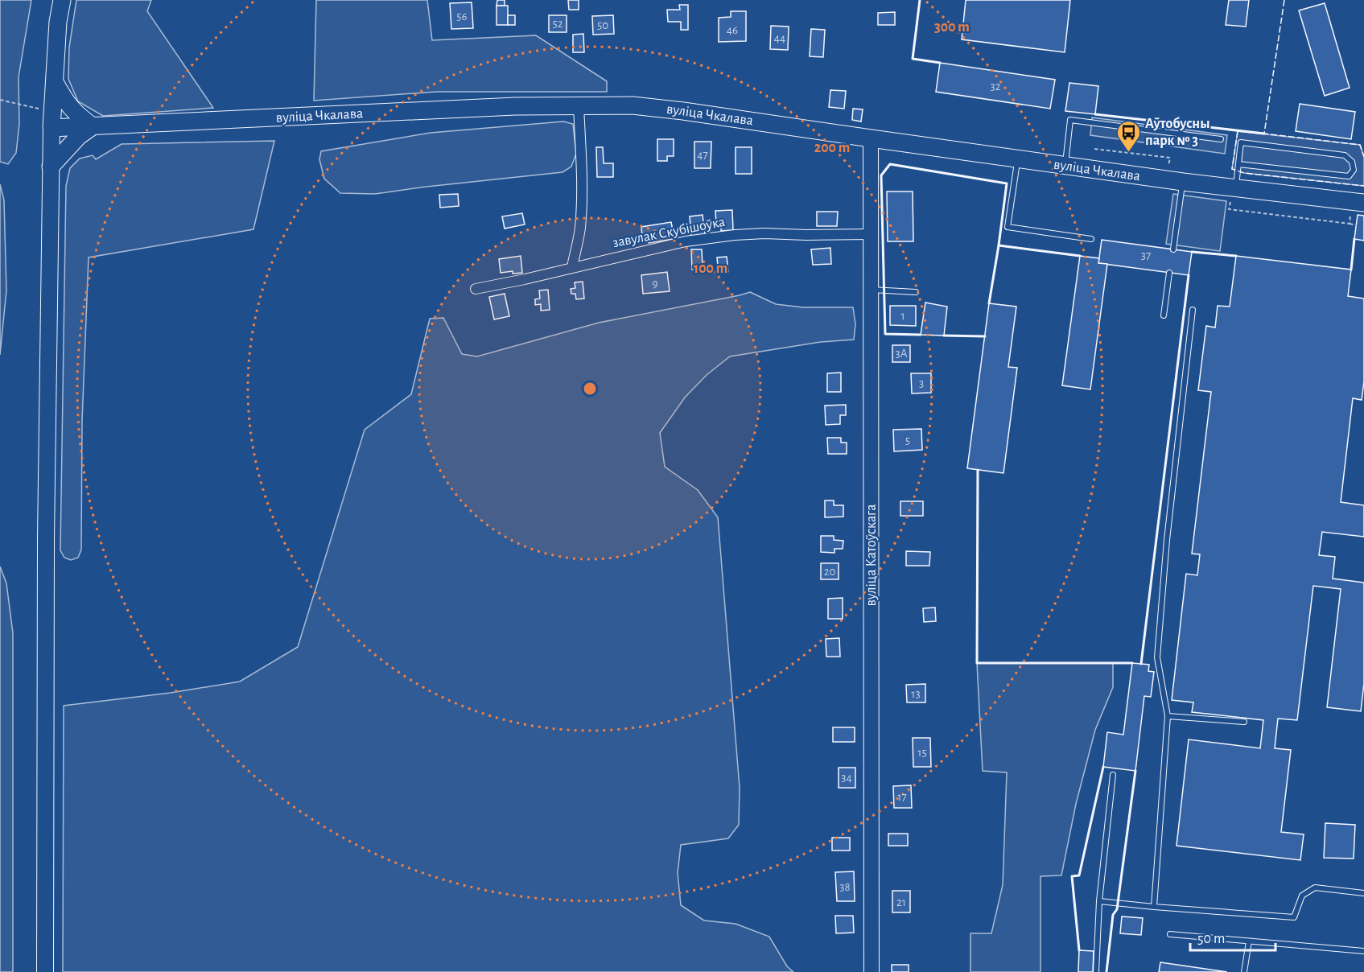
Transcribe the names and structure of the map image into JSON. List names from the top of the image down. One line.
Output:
{"streets":{"highway":["вуліца Чкалава"],"main road":["вуліца Катоўскага"],"street":["завулак Скубішоўка"]},"crossings":[["вуліца Чкалава","вуліца Катоўскага"],["завулак Скубішоўка","вуліца Катоўскага"]],"places":{"bus stop":["Аўтобусны парк № 3"]},"house_numbers":["56","52","50","46","44","32","47","37","9","1","3А","3","5","20","13","15","34","17","38","21"],"scale_bar":"50 m","rings":["300 m","200 m","100 m"]}
